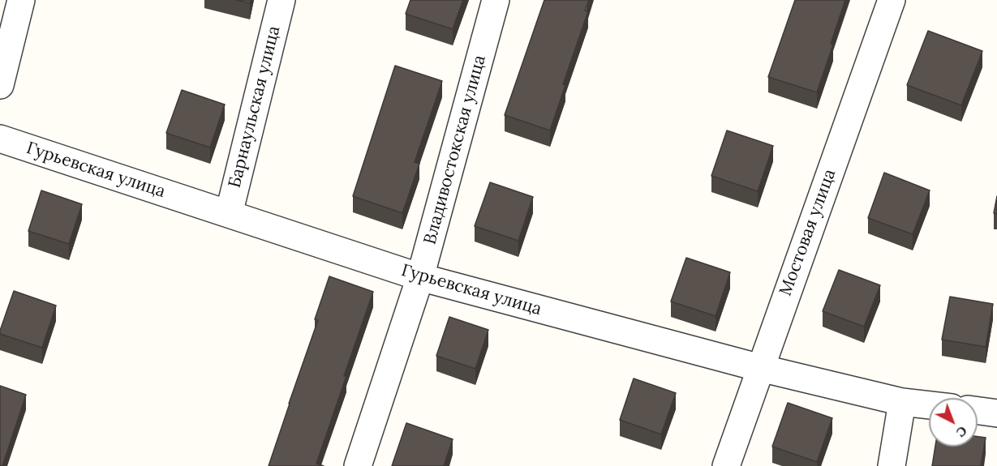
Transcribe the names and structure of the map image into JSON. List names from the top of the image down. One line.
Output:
{"streets":{"street":["Барнаульская улица","Владивостокская улица","Гурьевская улица","Мостовая улица"]},"crossings":[["Барнаульская улица","Гурьевская улица"],["Владивостокская улица","Гурьевская улица"],["Гурьевская улица","Мостовая улица"]],"north":"bottom right"}
